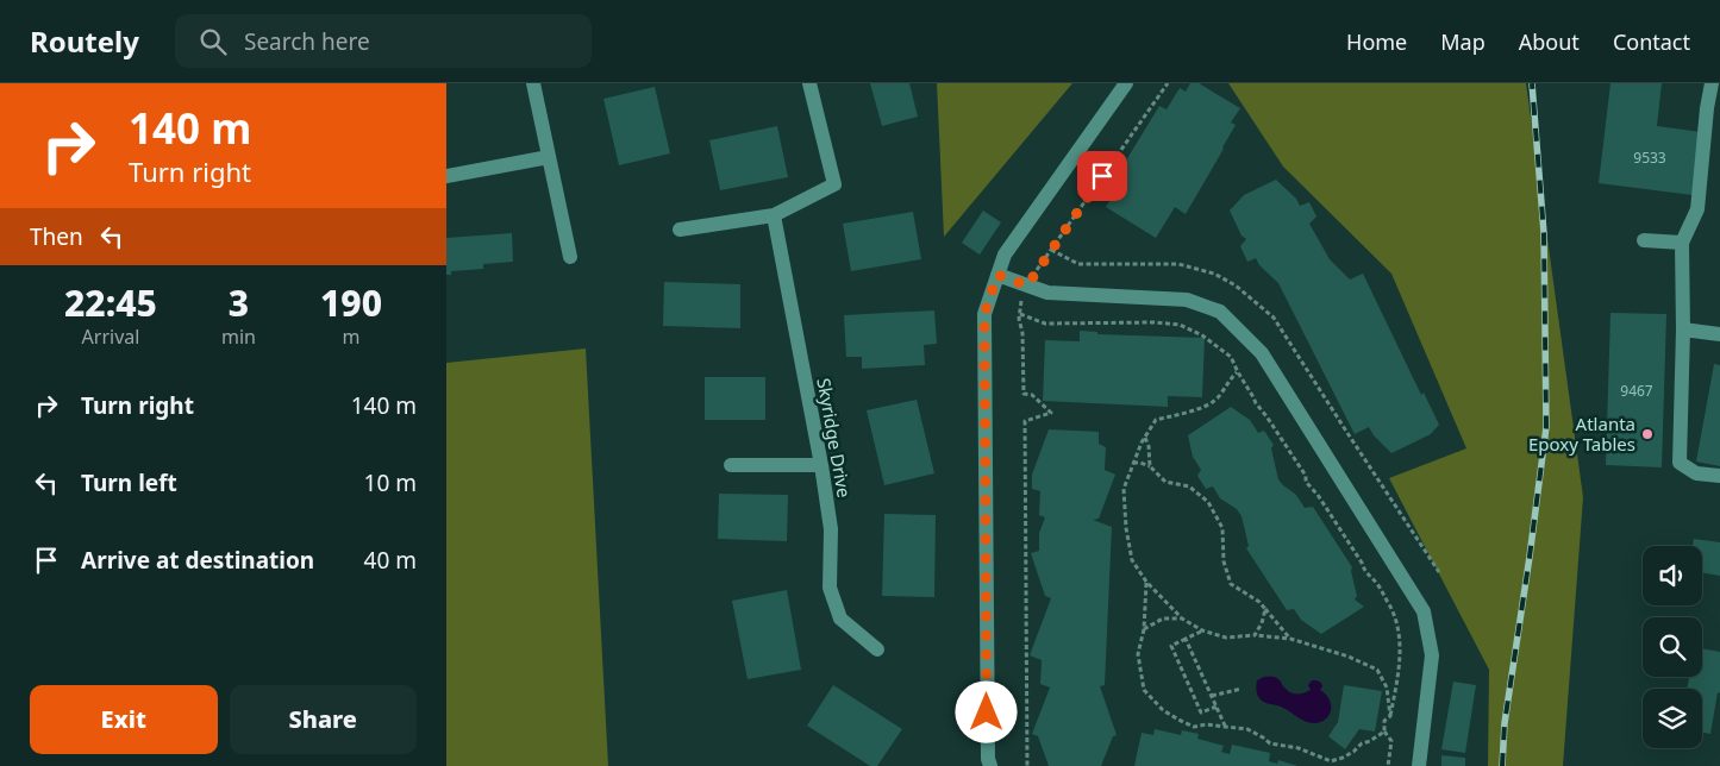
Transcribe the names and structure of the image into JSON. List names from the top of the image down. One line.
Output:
{"streets":{"street":["Skyridge Drive"]},"places":["Atlanta Epoxy Tables"],"house_numbers":["9533","9467"],"page":{"header":"Routely","search":"Search here","nav":["Home","Map","About","Contact"],"turn":["140 m","Turn right"],"then":"Then","eta":["22:45","Arrival","3","min","190","m"],"list":[{"name":"Turn right","value":"140 m"},{"name":"Turn left","value":"10 m"},{"name":"Arrive at destination","value":"40 m"}],"buttons":["Exit","Share"]}}
